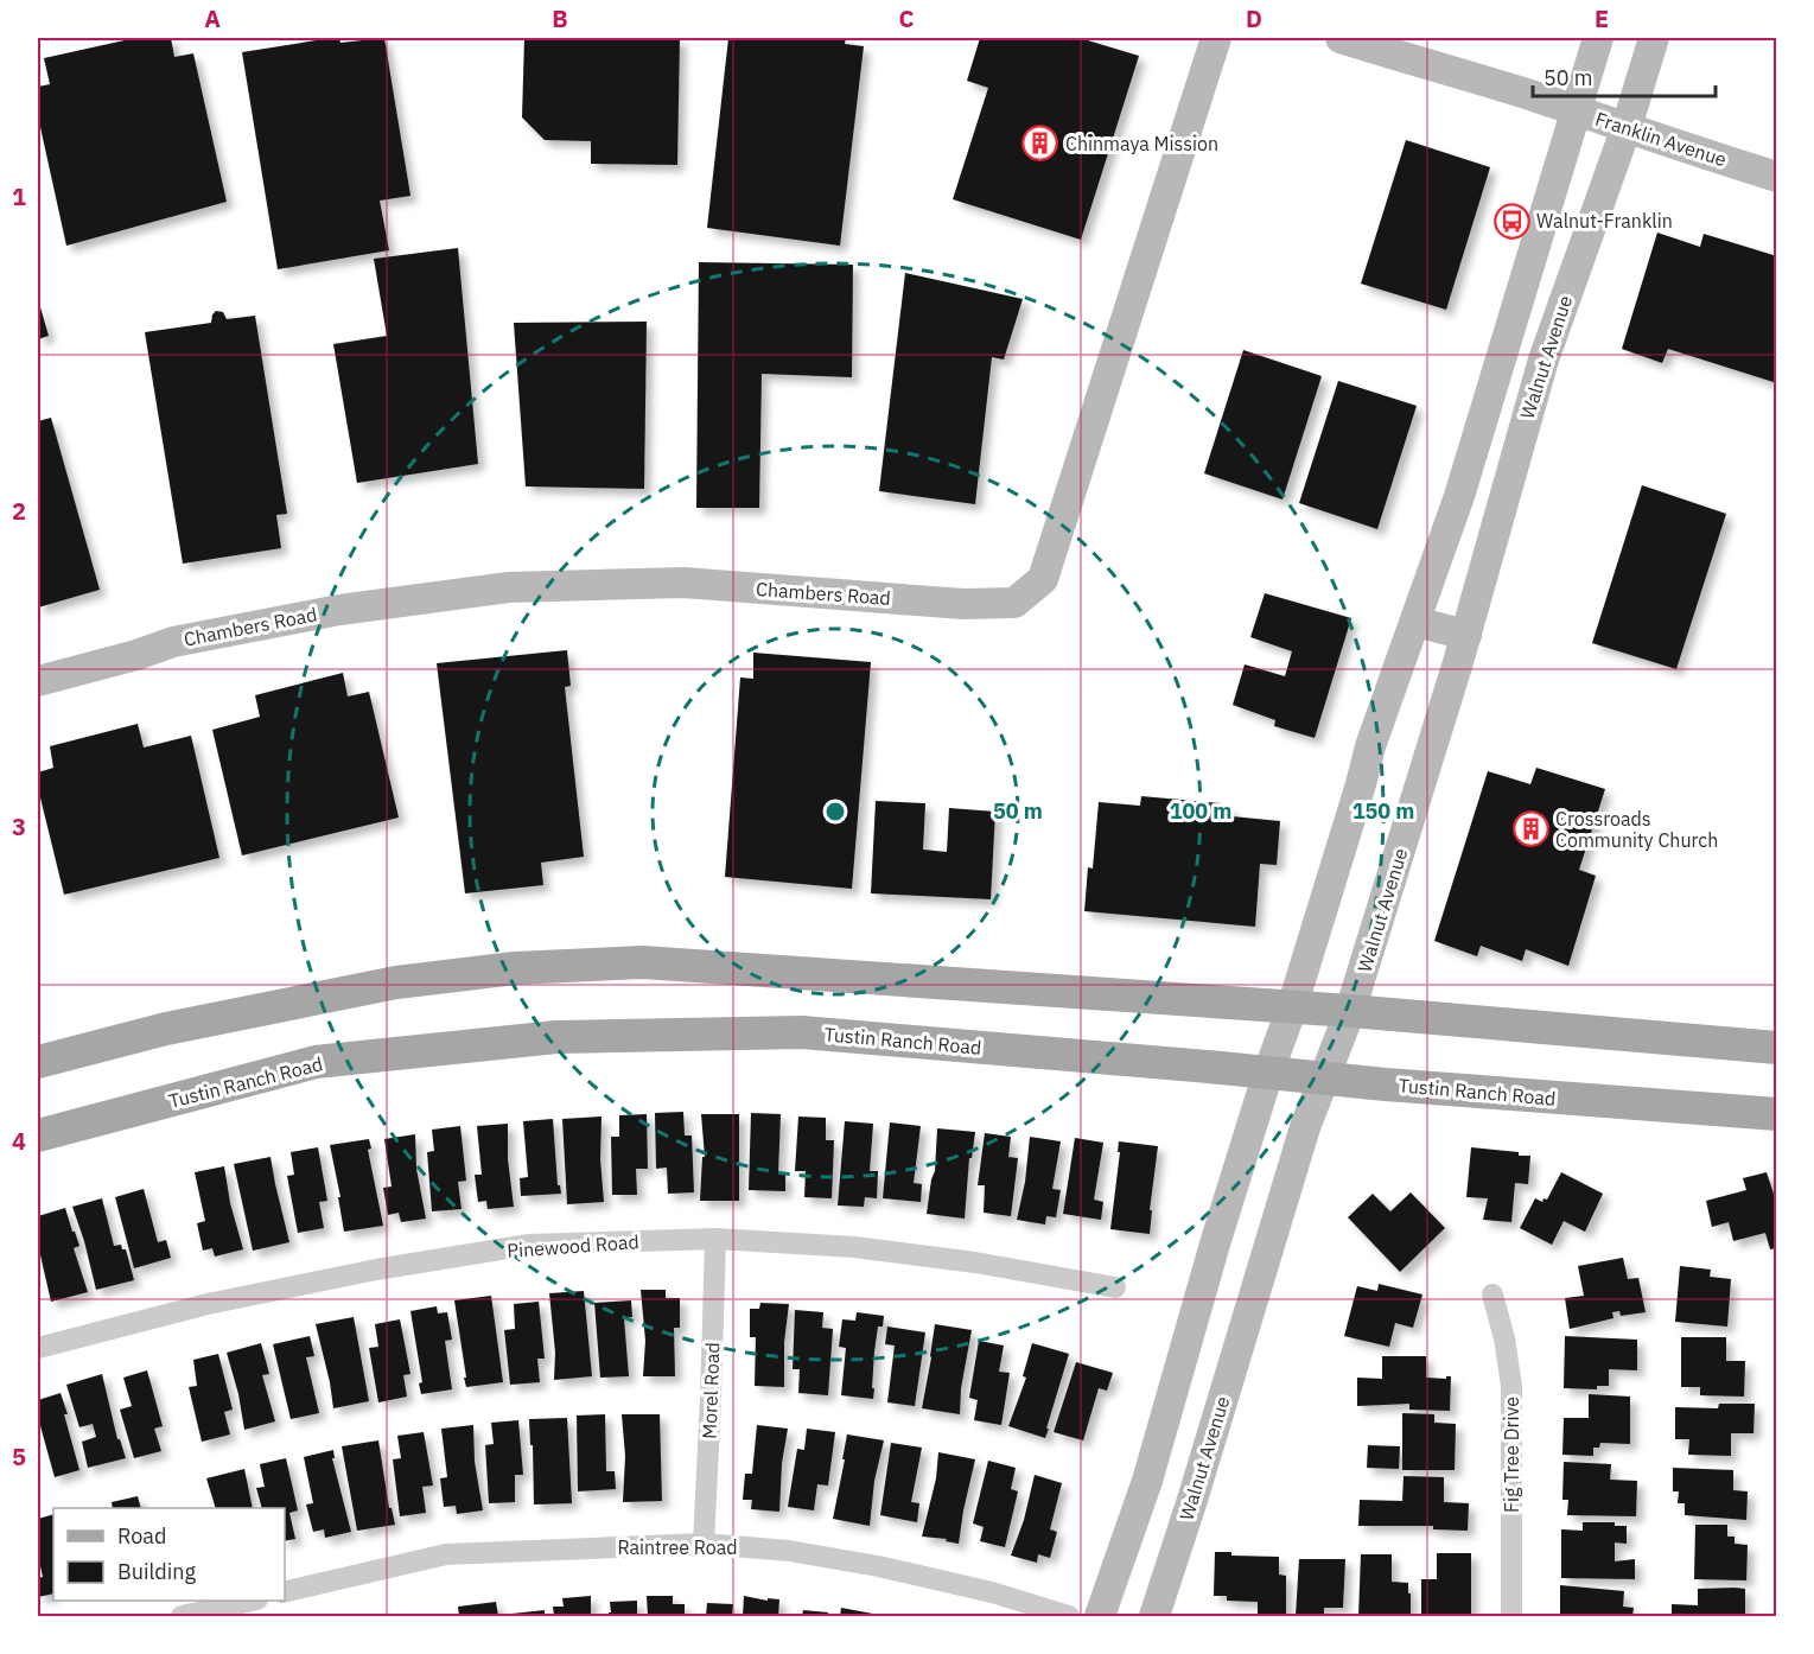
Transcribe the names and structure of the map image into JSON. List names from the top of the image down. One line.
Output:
{"streets":{"main road":["Franklin Avenue","Walnut Avenue","Chambers Road","Tustin Ranch Road"],"street":["Pinewood Road","Morel Road","Fig Tree Drive","Raintree Road"]},"crossings":[["Franklin Avenue","Walnut Avenue"],["Walnut Avenue","Tustin Ranch Road"],["Pinewood Road","Morel Road"],["Morel Road","Raintree Road"]],"places":{"building":["Chinmaya Mission","Crossroads Community Church"],"bus stop":["Walnut-Franklin"]},"legend":["Road","Building"],"scale_bar":"50 m","grid":{"columns":["A","B","C","D","E"],"rows":["1","2","3","4","5"]},"rings":["50 m","100 m","150 m"]}
